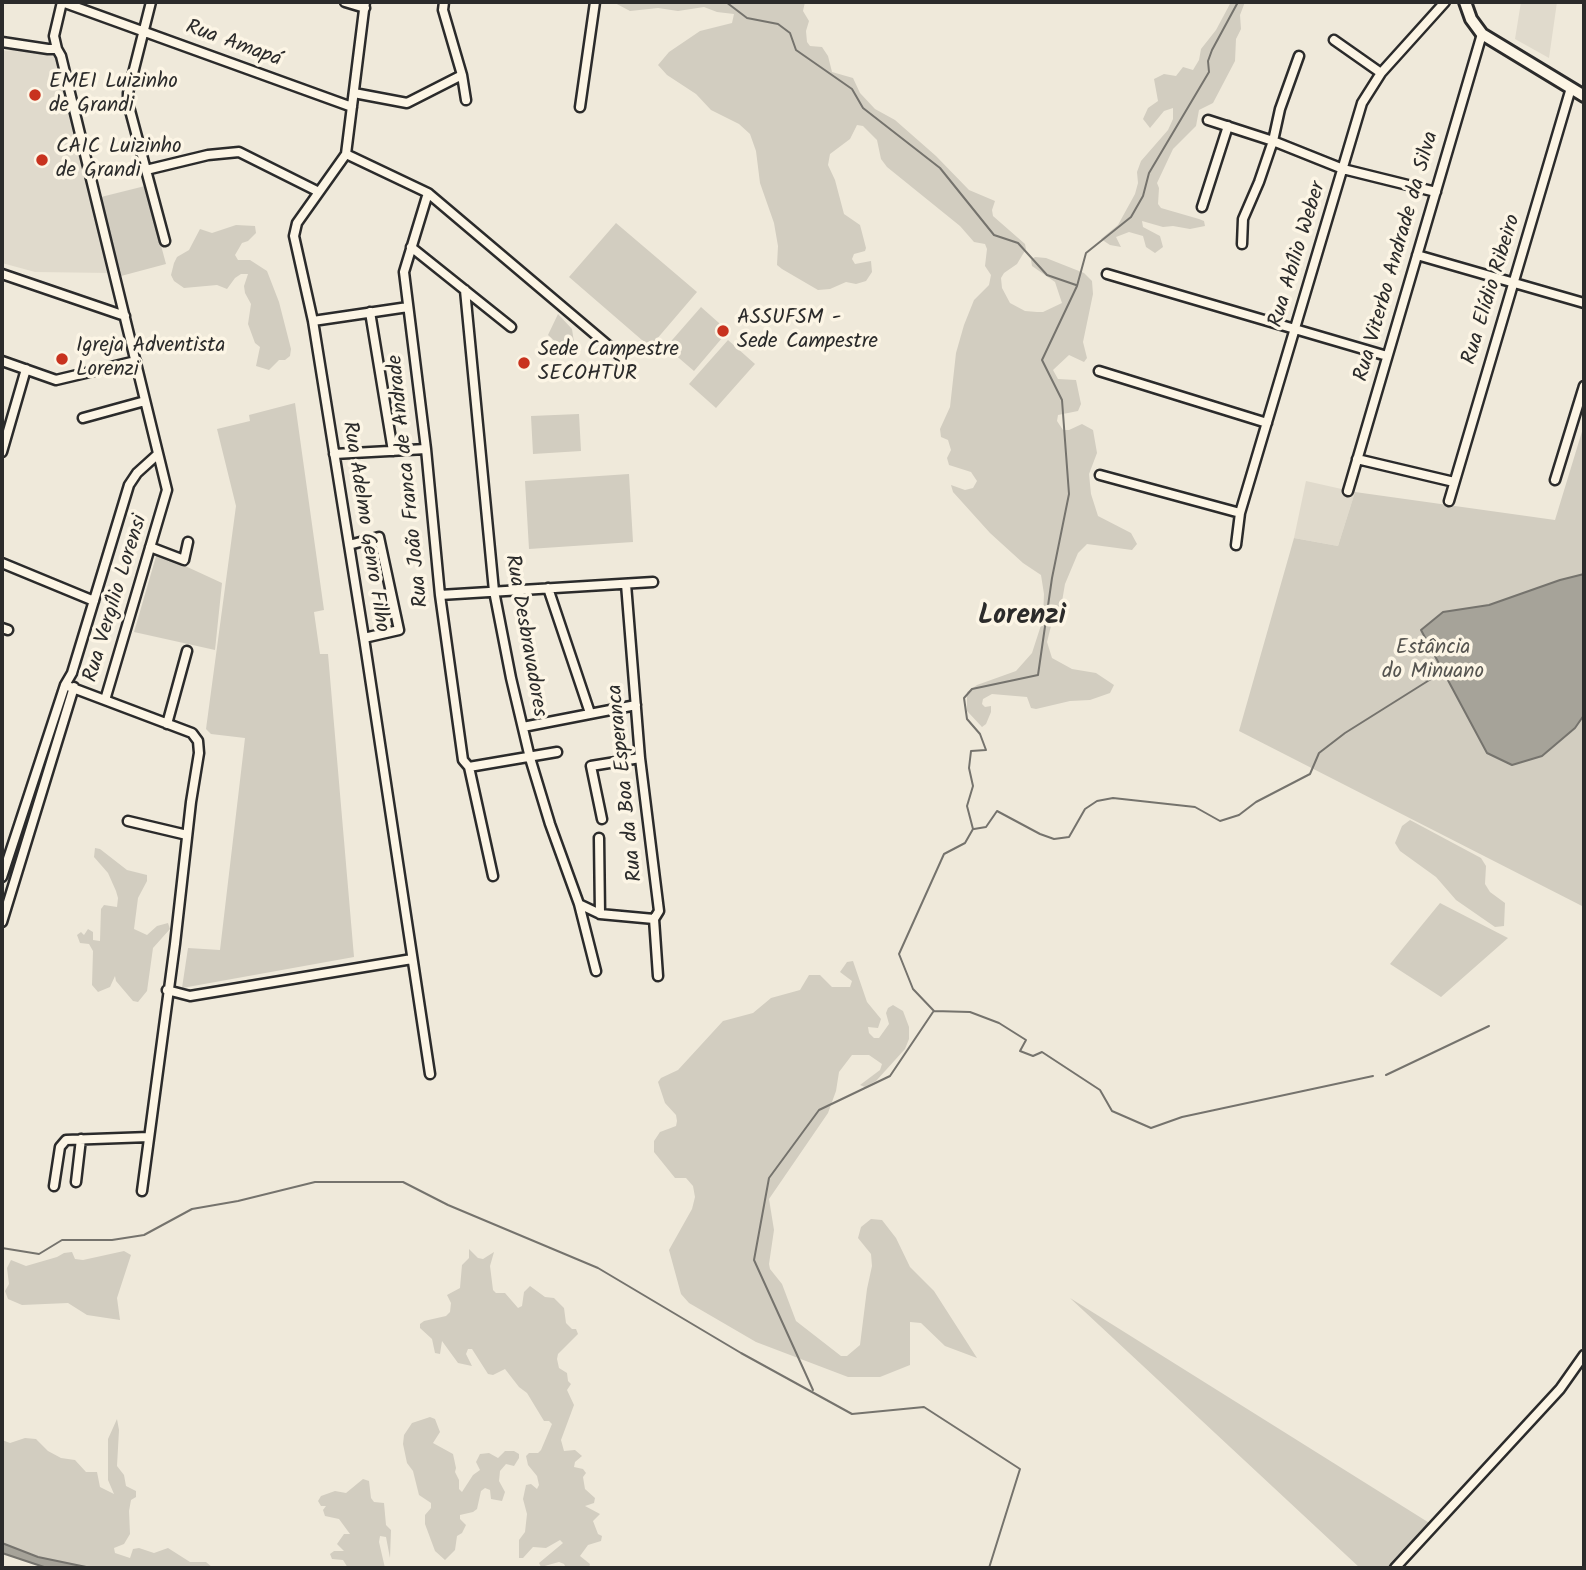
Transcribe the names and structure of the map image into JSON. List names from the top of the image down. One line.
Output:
{"streets":{"street":["Rua Amapá","Rua Abílio Weber","Rua Viterbo Andrade da Silva","Rua Elídio Ribeiro","Rua João Franca de Andrade","Rua Adelmo Genro Filho","Rua Vergílio Lorensi","Rua Desbravadores","Rua da Boa Esperanca"]},"crossings":[["Rua Amapá","Rua Adelmo Genro Filho"]],"districts":["Lorenzi"],"parks":["Estância do Minuano"],"places":["EMEI Luizinho de Grandi","CAIC Luizinho de Grandi","ASSUFSM - Sede Campestre","Igreja Adventista Lorenzi","Sede Campestre SECOHTUR"]}
